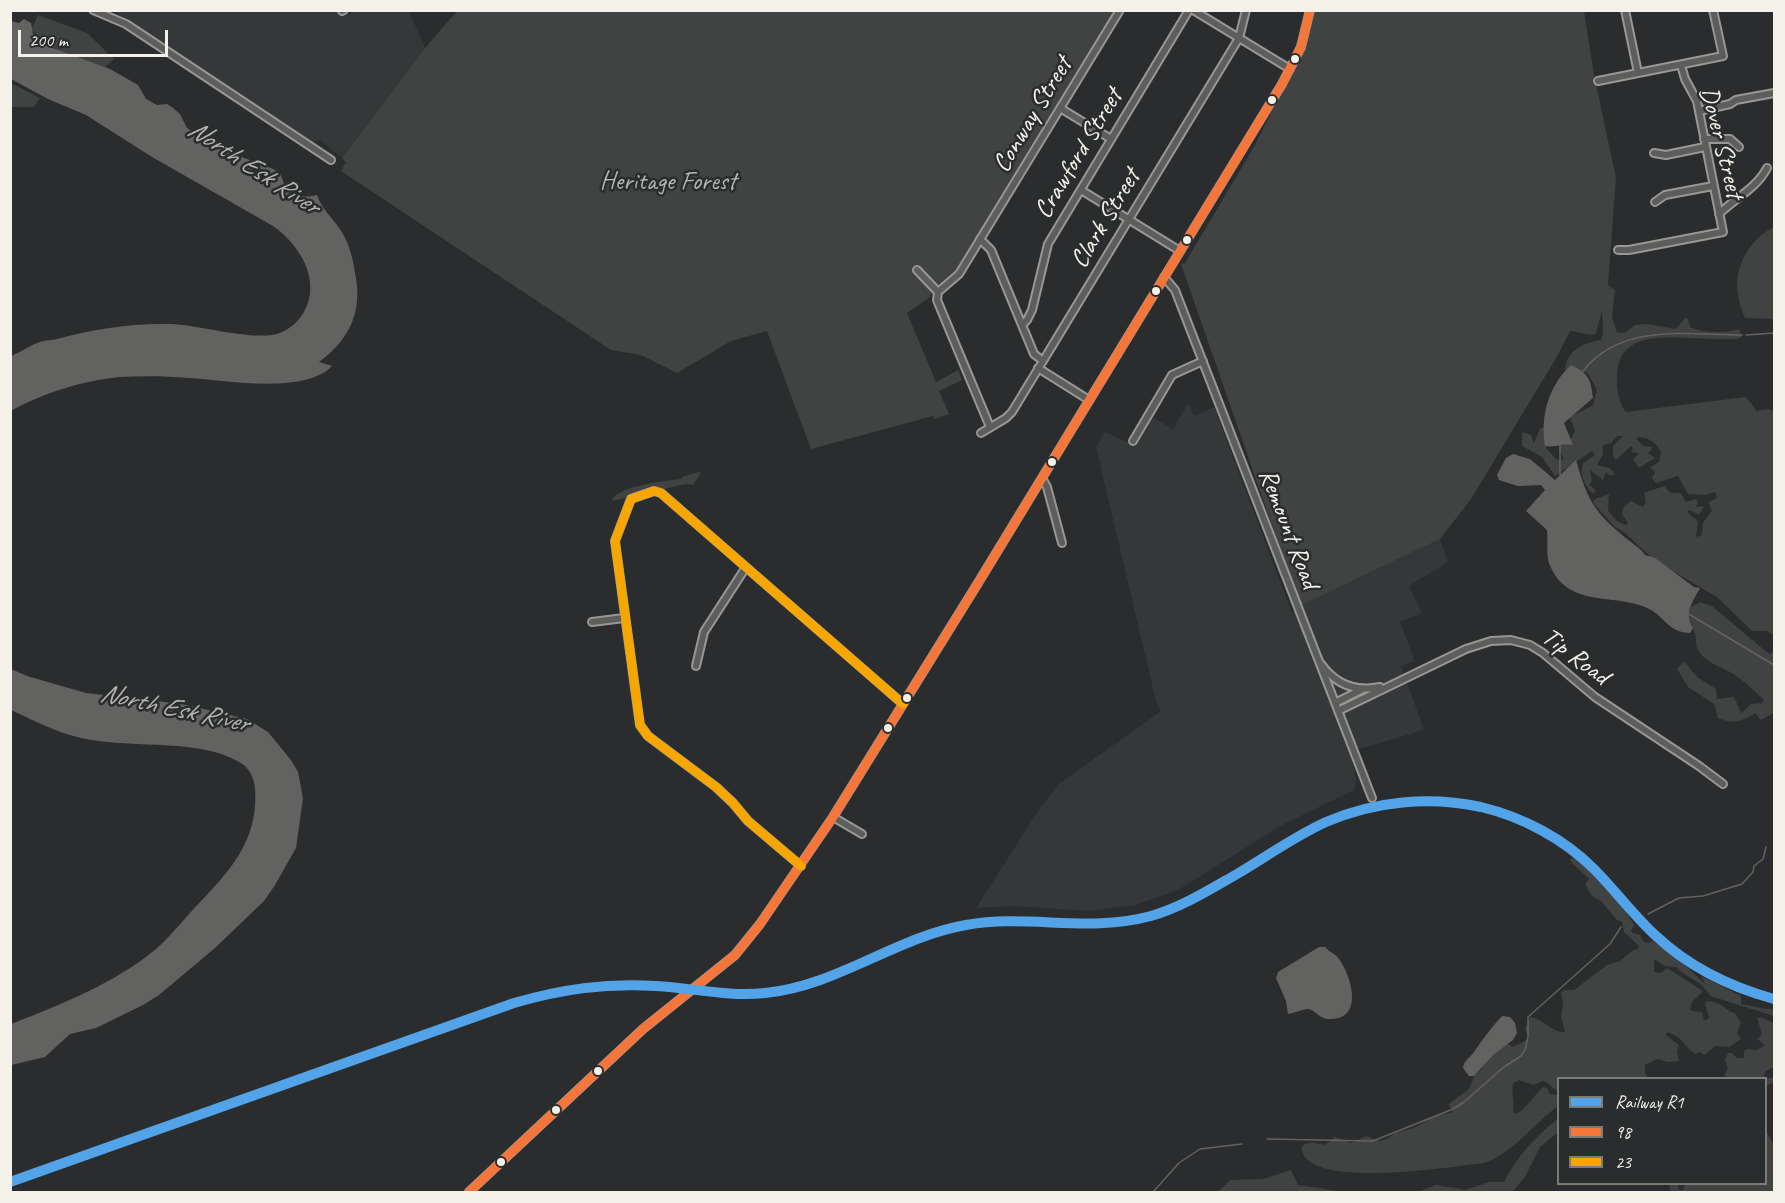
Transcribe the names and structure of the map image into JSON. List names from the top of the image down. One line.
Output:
{"streets":{"street":["Conway Street","Dover Street","Crawford Street","Clark Street","Remount Road","Tip Road"]},"crossings":[["Remount Road","Tip Road"]],"water":["North Esk River"],"parks":["Heritage Forest"],"lines":["transit line 98","transit line 23","rail line R1"],"legend":["Railway R1","98","23"],"scale_bar":"200 m"}
